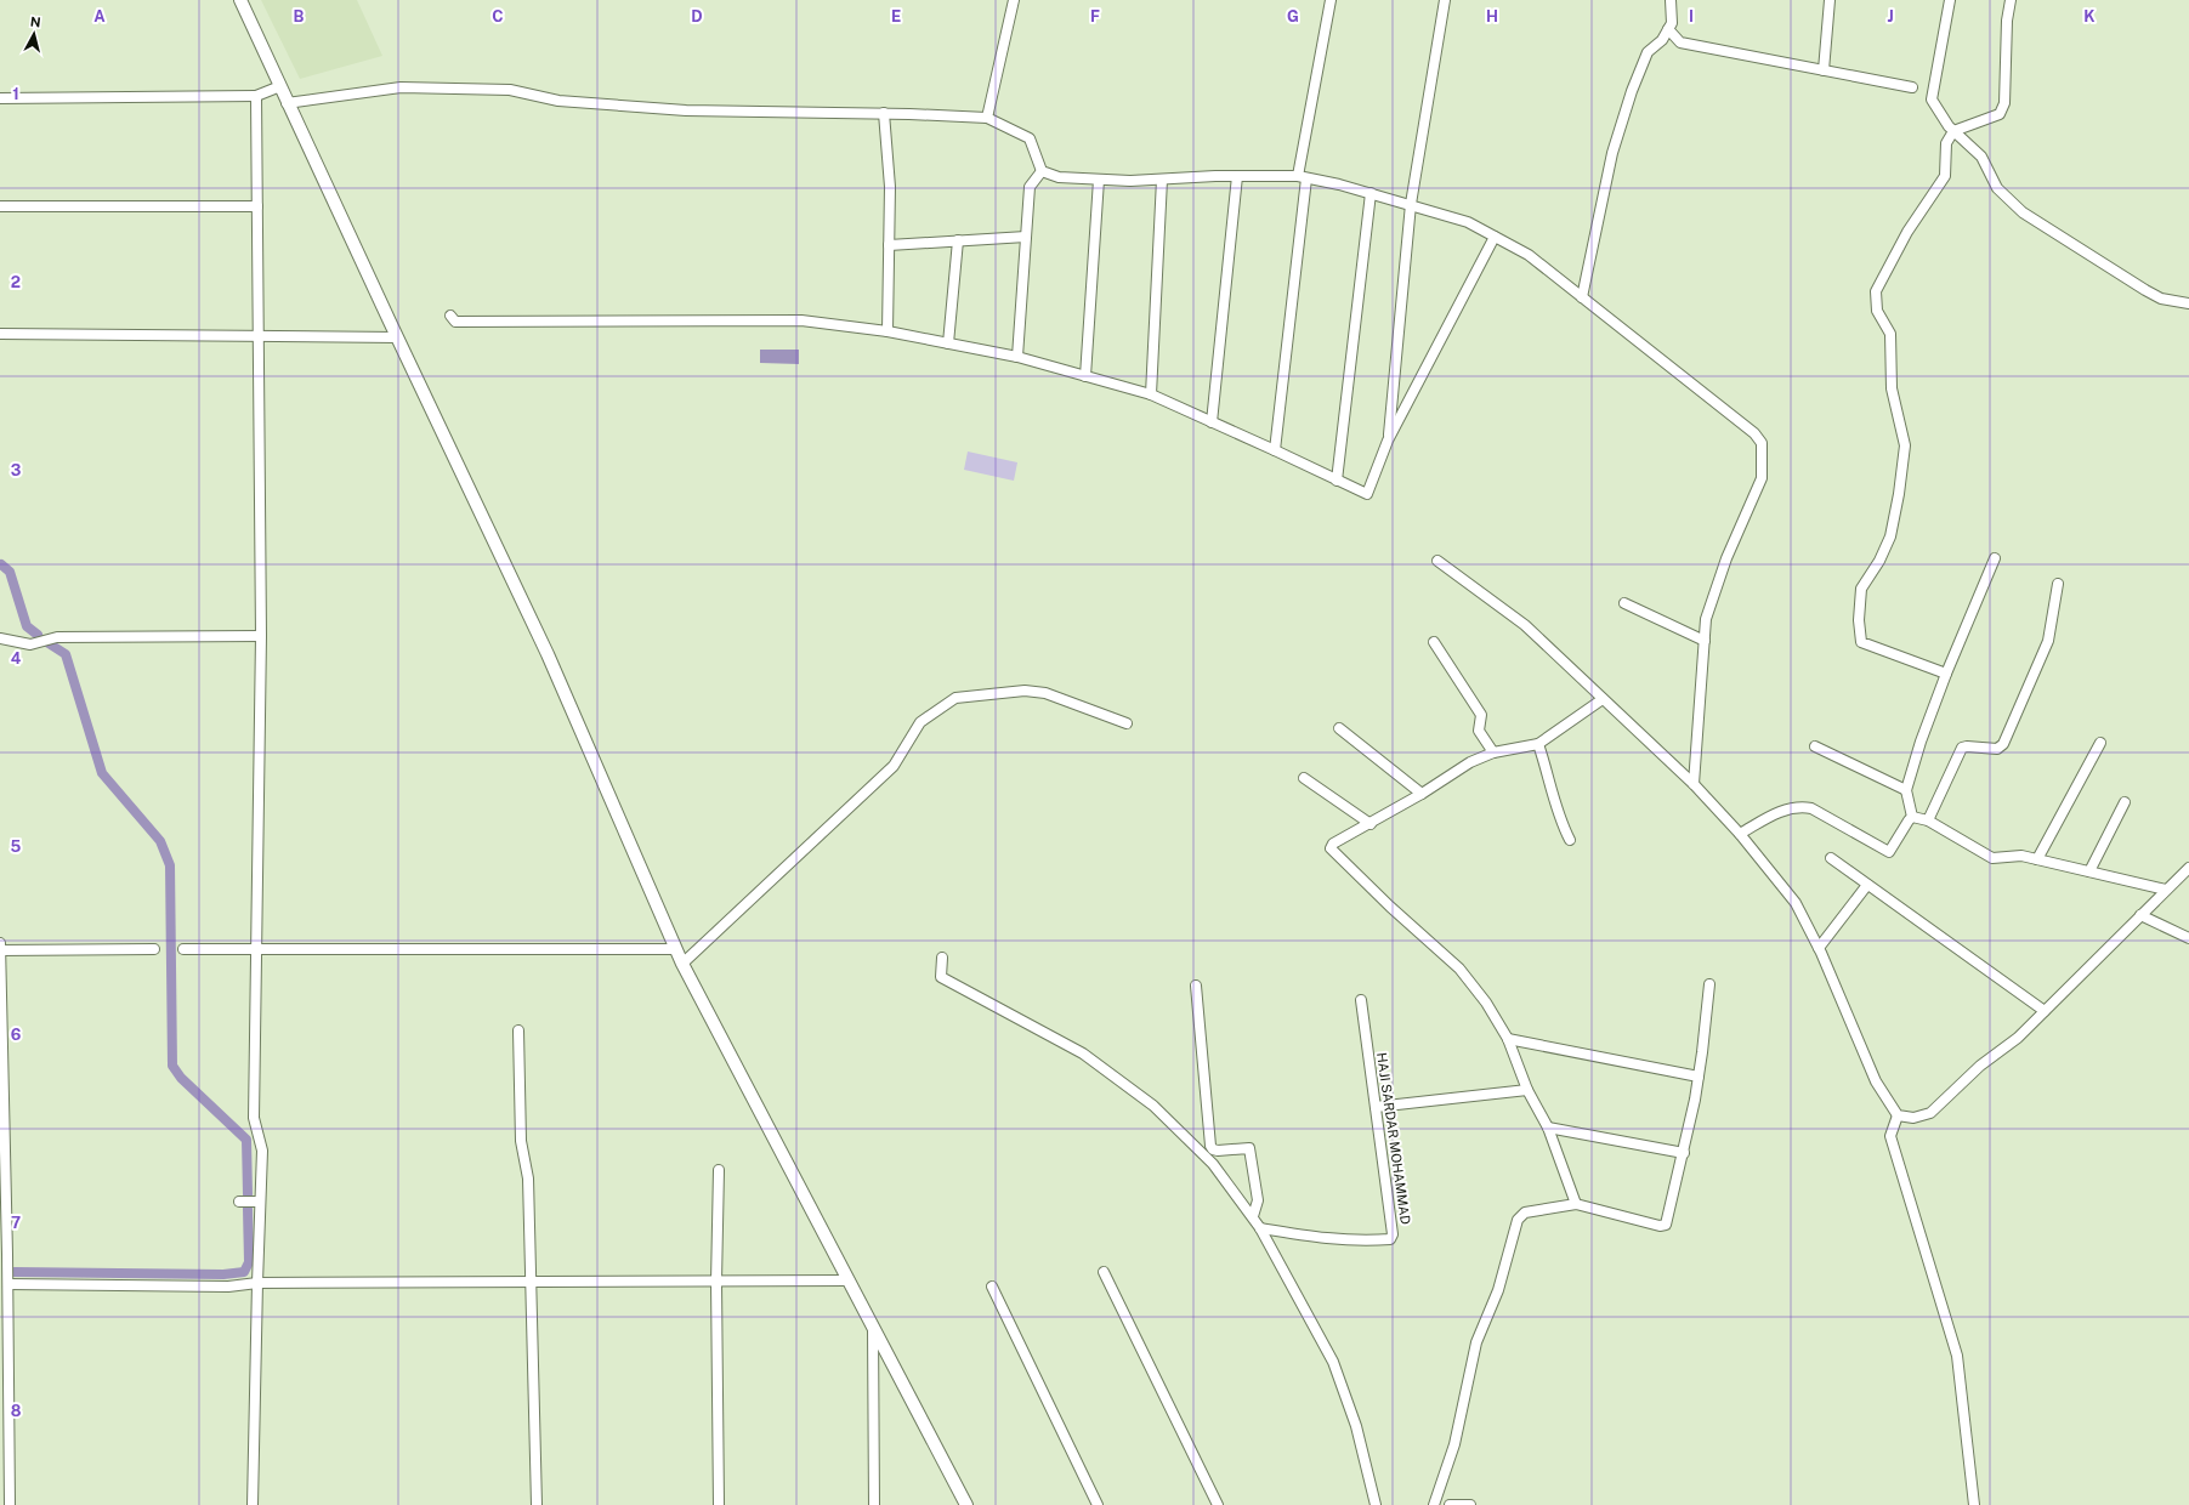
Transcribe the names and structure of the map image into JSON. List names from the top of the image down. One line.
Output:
{"streets":{"street":["HAJI SARDAR MOHAMMAD"]},"north":"top","grid":{"columns":["A","B","C","D","E","F","G","H","I","J","K"],"rows":["1","2","3","4","5","6","7","8"]}}
